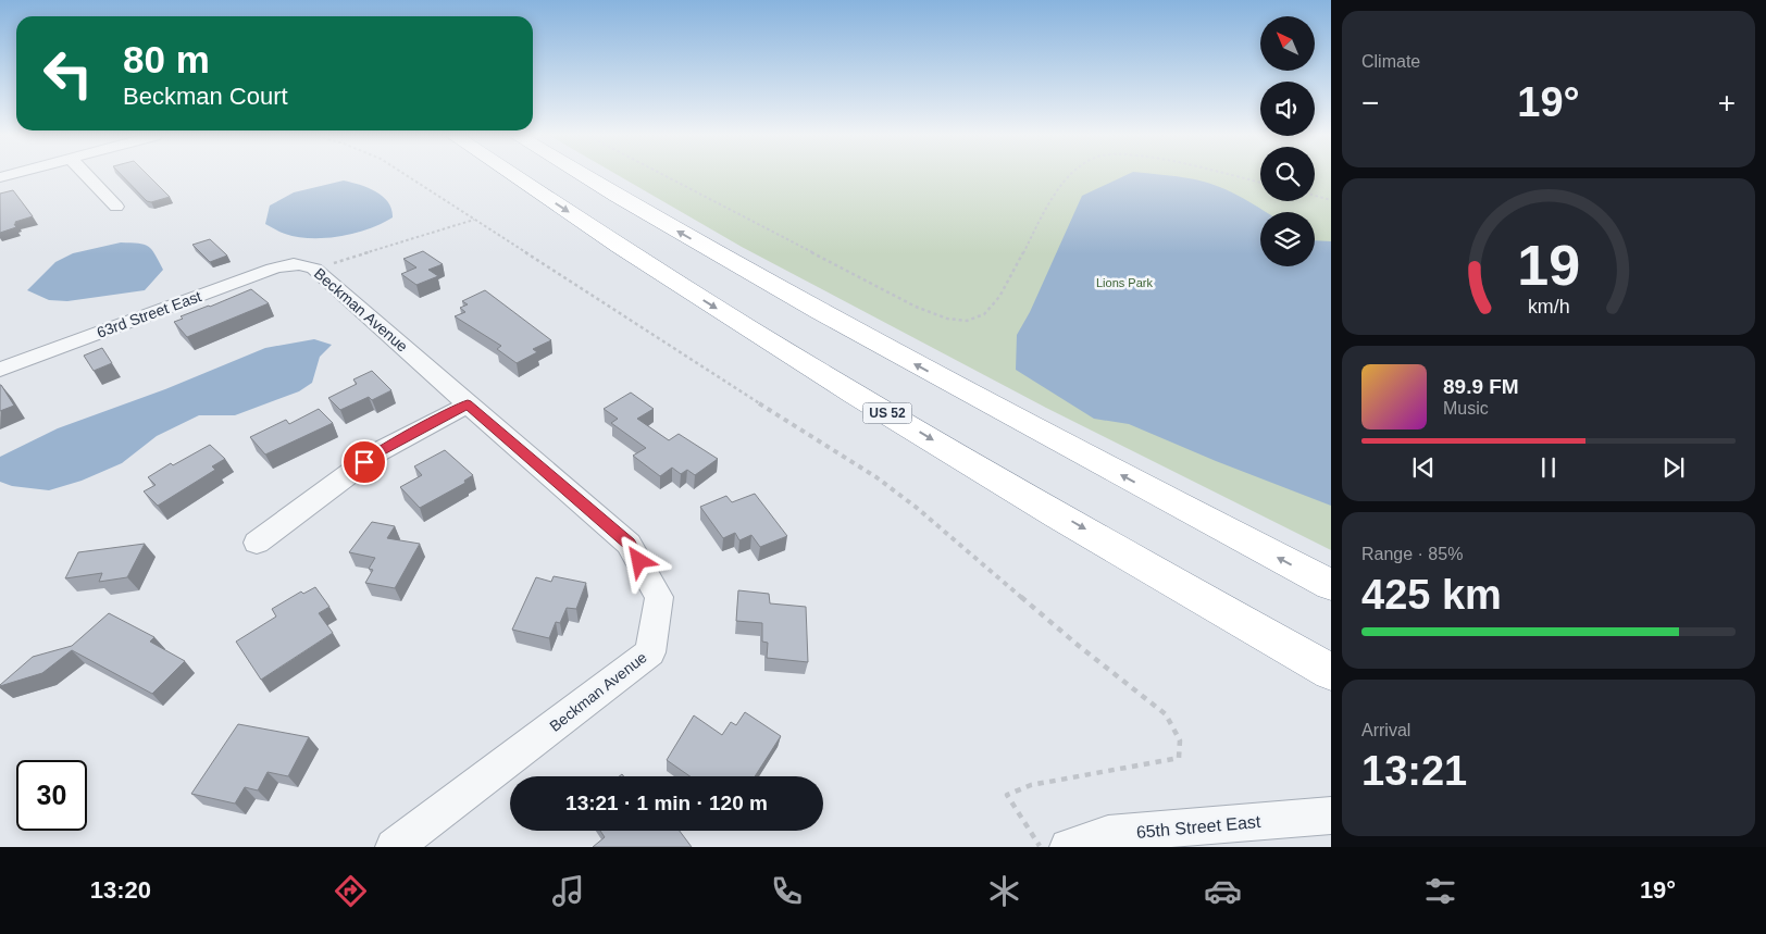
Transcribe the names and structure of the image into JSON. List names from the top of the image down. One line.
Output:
{"streets":{"highway":["US 52"],"street":["Beckman Avenue","63rd Street East","65th Street East"]},"crossings":[["Beckman Avenue","63rd Street East"]],"parks":["Lions Park"],"north":"top left","page":{"tile":["Climate",["Range · 85%","425 km"],["Arrival","13:21"]],"turn":["80 m","Beckman Court"],"heat":["−","19°","+"],"song":["89.9 FM","Music"],"limit":"30","trip":"13:21 · 1 min · 120 m","tabs":["13:20","19°"],"gauge":["19","km/h"]}}
